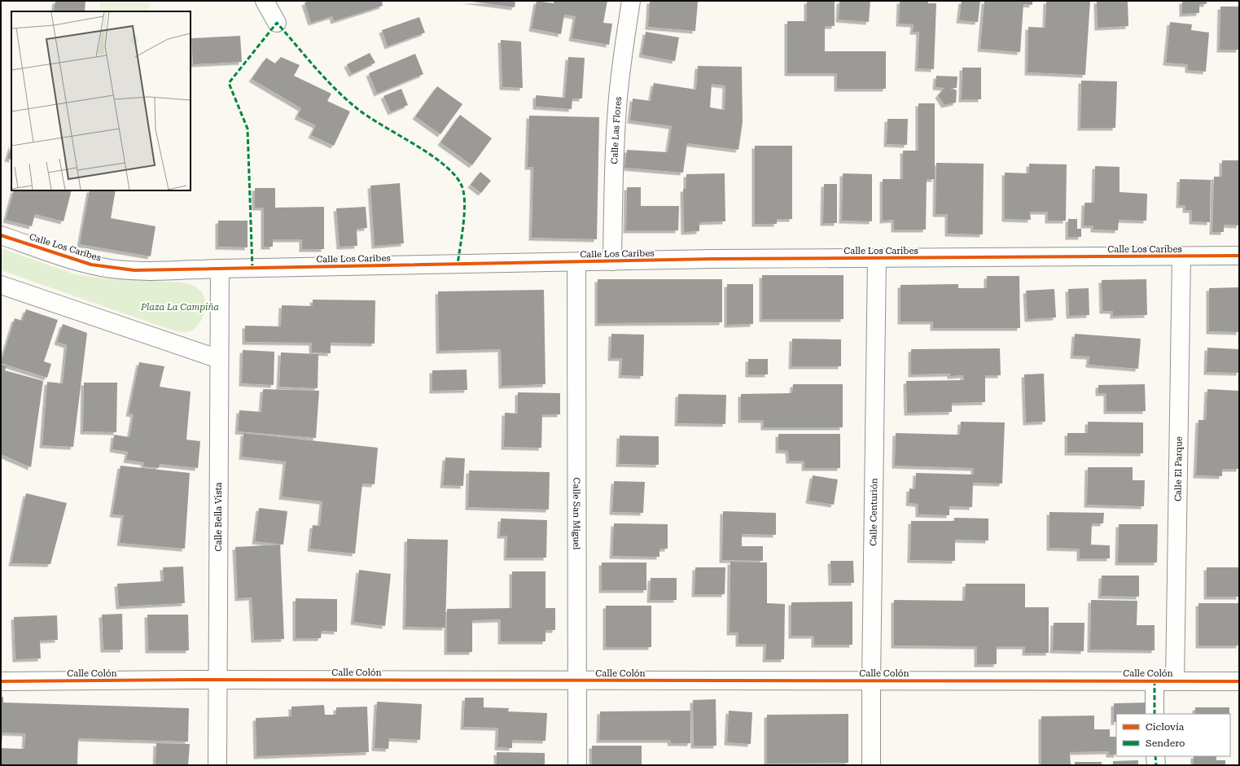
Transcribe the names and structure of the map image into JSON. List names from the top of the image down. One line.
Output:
{"streets":{"street":["Calle Las Flores","Calle Los Caribes","Calle El Parque","Calle Centurión","Calle San Miguel","Calle Bella Vista","Calle Colón"]},"crossings":[["Calle Las Flores","Calle Los Caribes"],["Calle Los Caribes","Calle El Parque"],["Calle Los Caribes","Calle Centurión"],["Calle Los Caribes","Calle San Miguel"],["Calle Los Caribes","Calle Bella Vista"],["Calle El Parque","Calle Colón"],["Calle Centurión","Calle Colón"],["Calle San Miguel","Calle Colón"],["Calle Bella Vista","Calle Colón"]],"parks":["Plaza La Campiña"],"legend":["Ciclovía","Sendero"]}
